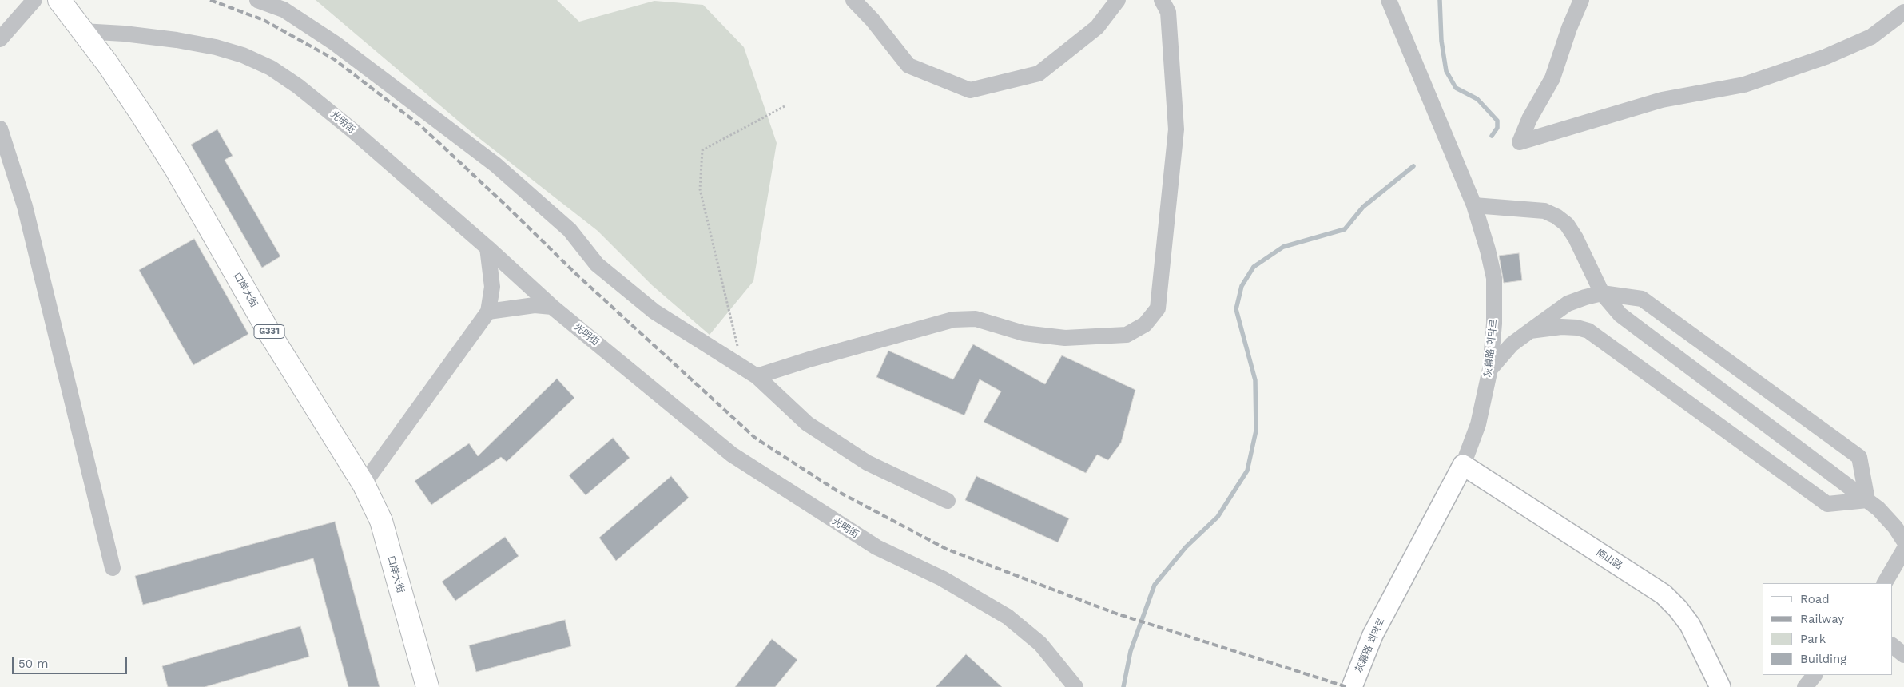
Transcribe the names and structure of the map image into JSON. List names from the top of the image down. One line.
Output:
{"streets":{"highway":["口岸大街","G331"],"main road":["灰幕路 회막로","南山路"],"street":["光明街"]},"crossings":[["光明街","口岸大街"],["灰幕路 회막로","南山路"]],"legend":["Road","Railway","Park","Building"],"scale_bar":"50 m"}
